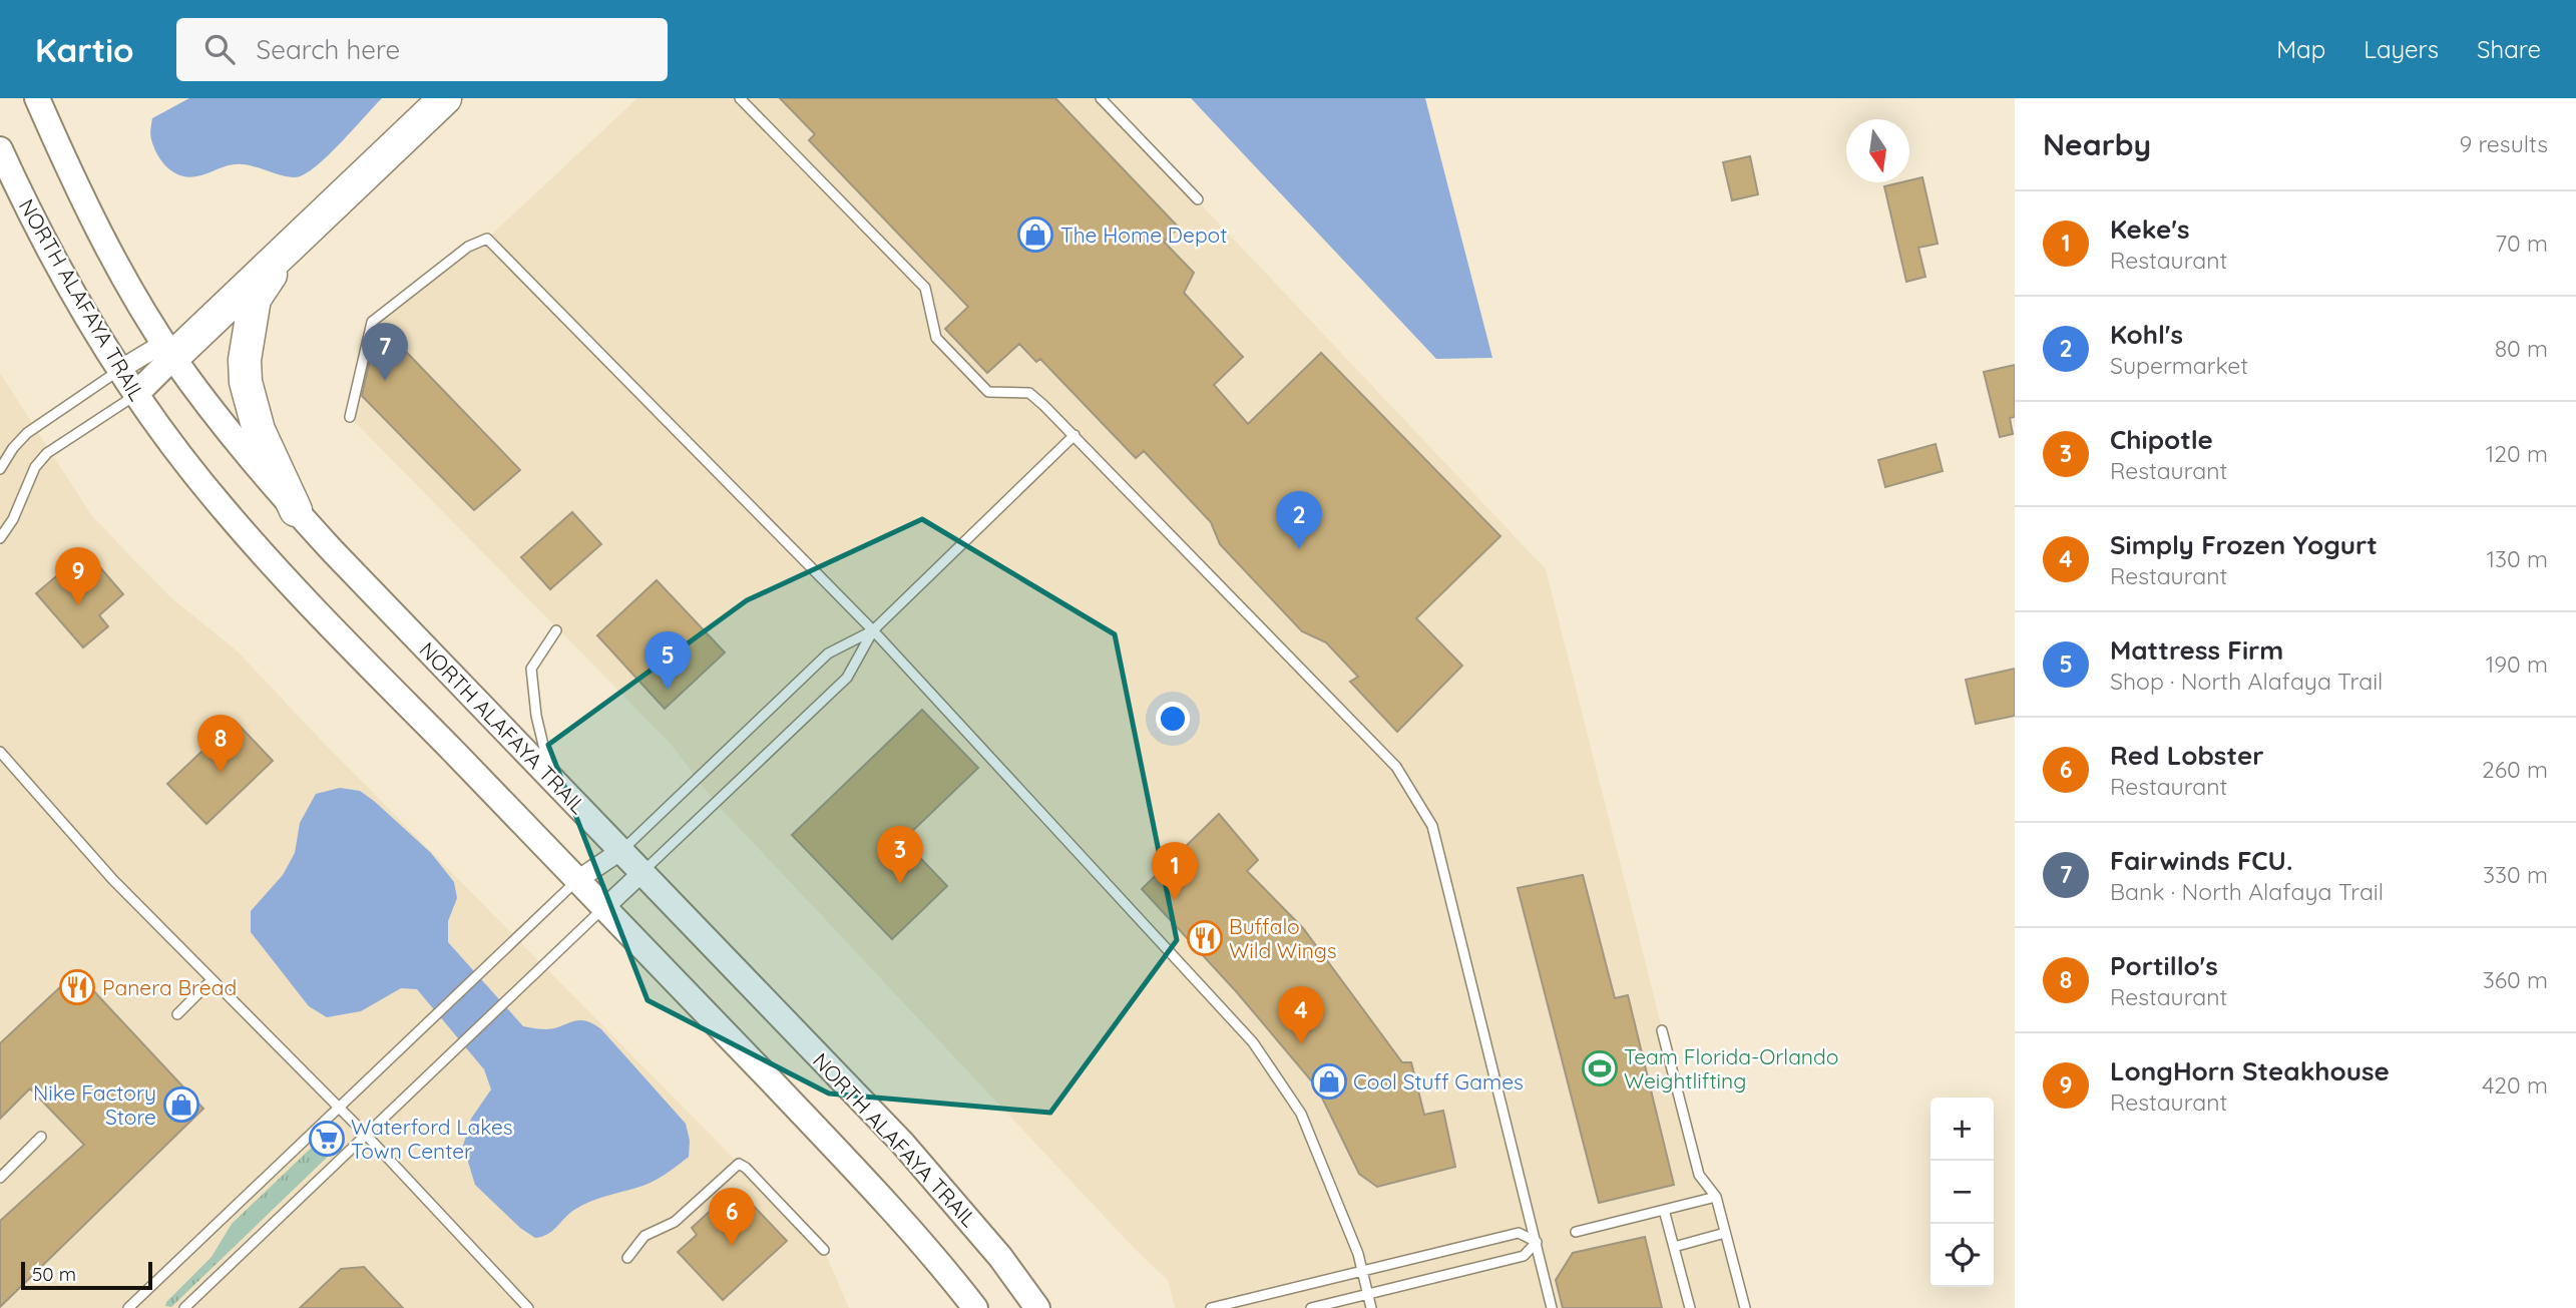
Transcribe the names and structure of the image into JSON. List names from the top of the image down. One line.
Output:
{"streets":{"main road":["NORTH ALAFAYA TRAIL"]},"places":{"shop":["The Home Depot","Cool Stuff Games","Nike Factory Store"],"restaurant":["Buffalo Wild Wings","Panera Bread"],"sports":["Team Florida-Orlando Weightlifting"],"supermarket":["Waterford Lakes Town Center"]},"scale_bar":"50 m","north":"bottom","page":{"header":"Kartio","search":"Search here","nav":["Map","Layers","Share"],"heading":["Nearby","9 results"],"list":[{"mark":"1","name":"Keke's","note":"Restaurant","value":"70 m"},{"mark":"2","name":"Kohl's","note":"Supermarket","value":"80 m"},{"mark":"3","name":"Chipotle","note":"Restaurant","value":"120 m"},{"mark":"4","name":"Simply Frozen Yogurt","note":"Restaurant","value":"130 m"},{"mark":"5","name":"Mattress Firm","note":"Shop · North Alafaya Trail","value":"190 m"},{"mark":"6","name":"Red Lobster","note":"Restaurant","value":"260 m"},{"mark":"7","name":"Fairwinds FCU.","note":"Bank · North Alafaya Trail","value":"330 m"},{"mark":"8","name":"Portillo's","note":"Restaurant","value":"360 m"},{"mark":"9","name":"LongHorn Steakhouse","note":"Restaurant","value":"420 m"}],"pins":["7","2","9","5","8","3","1","4","6"],"map_buttons":["+","−"],"scale":"50 m"}}
